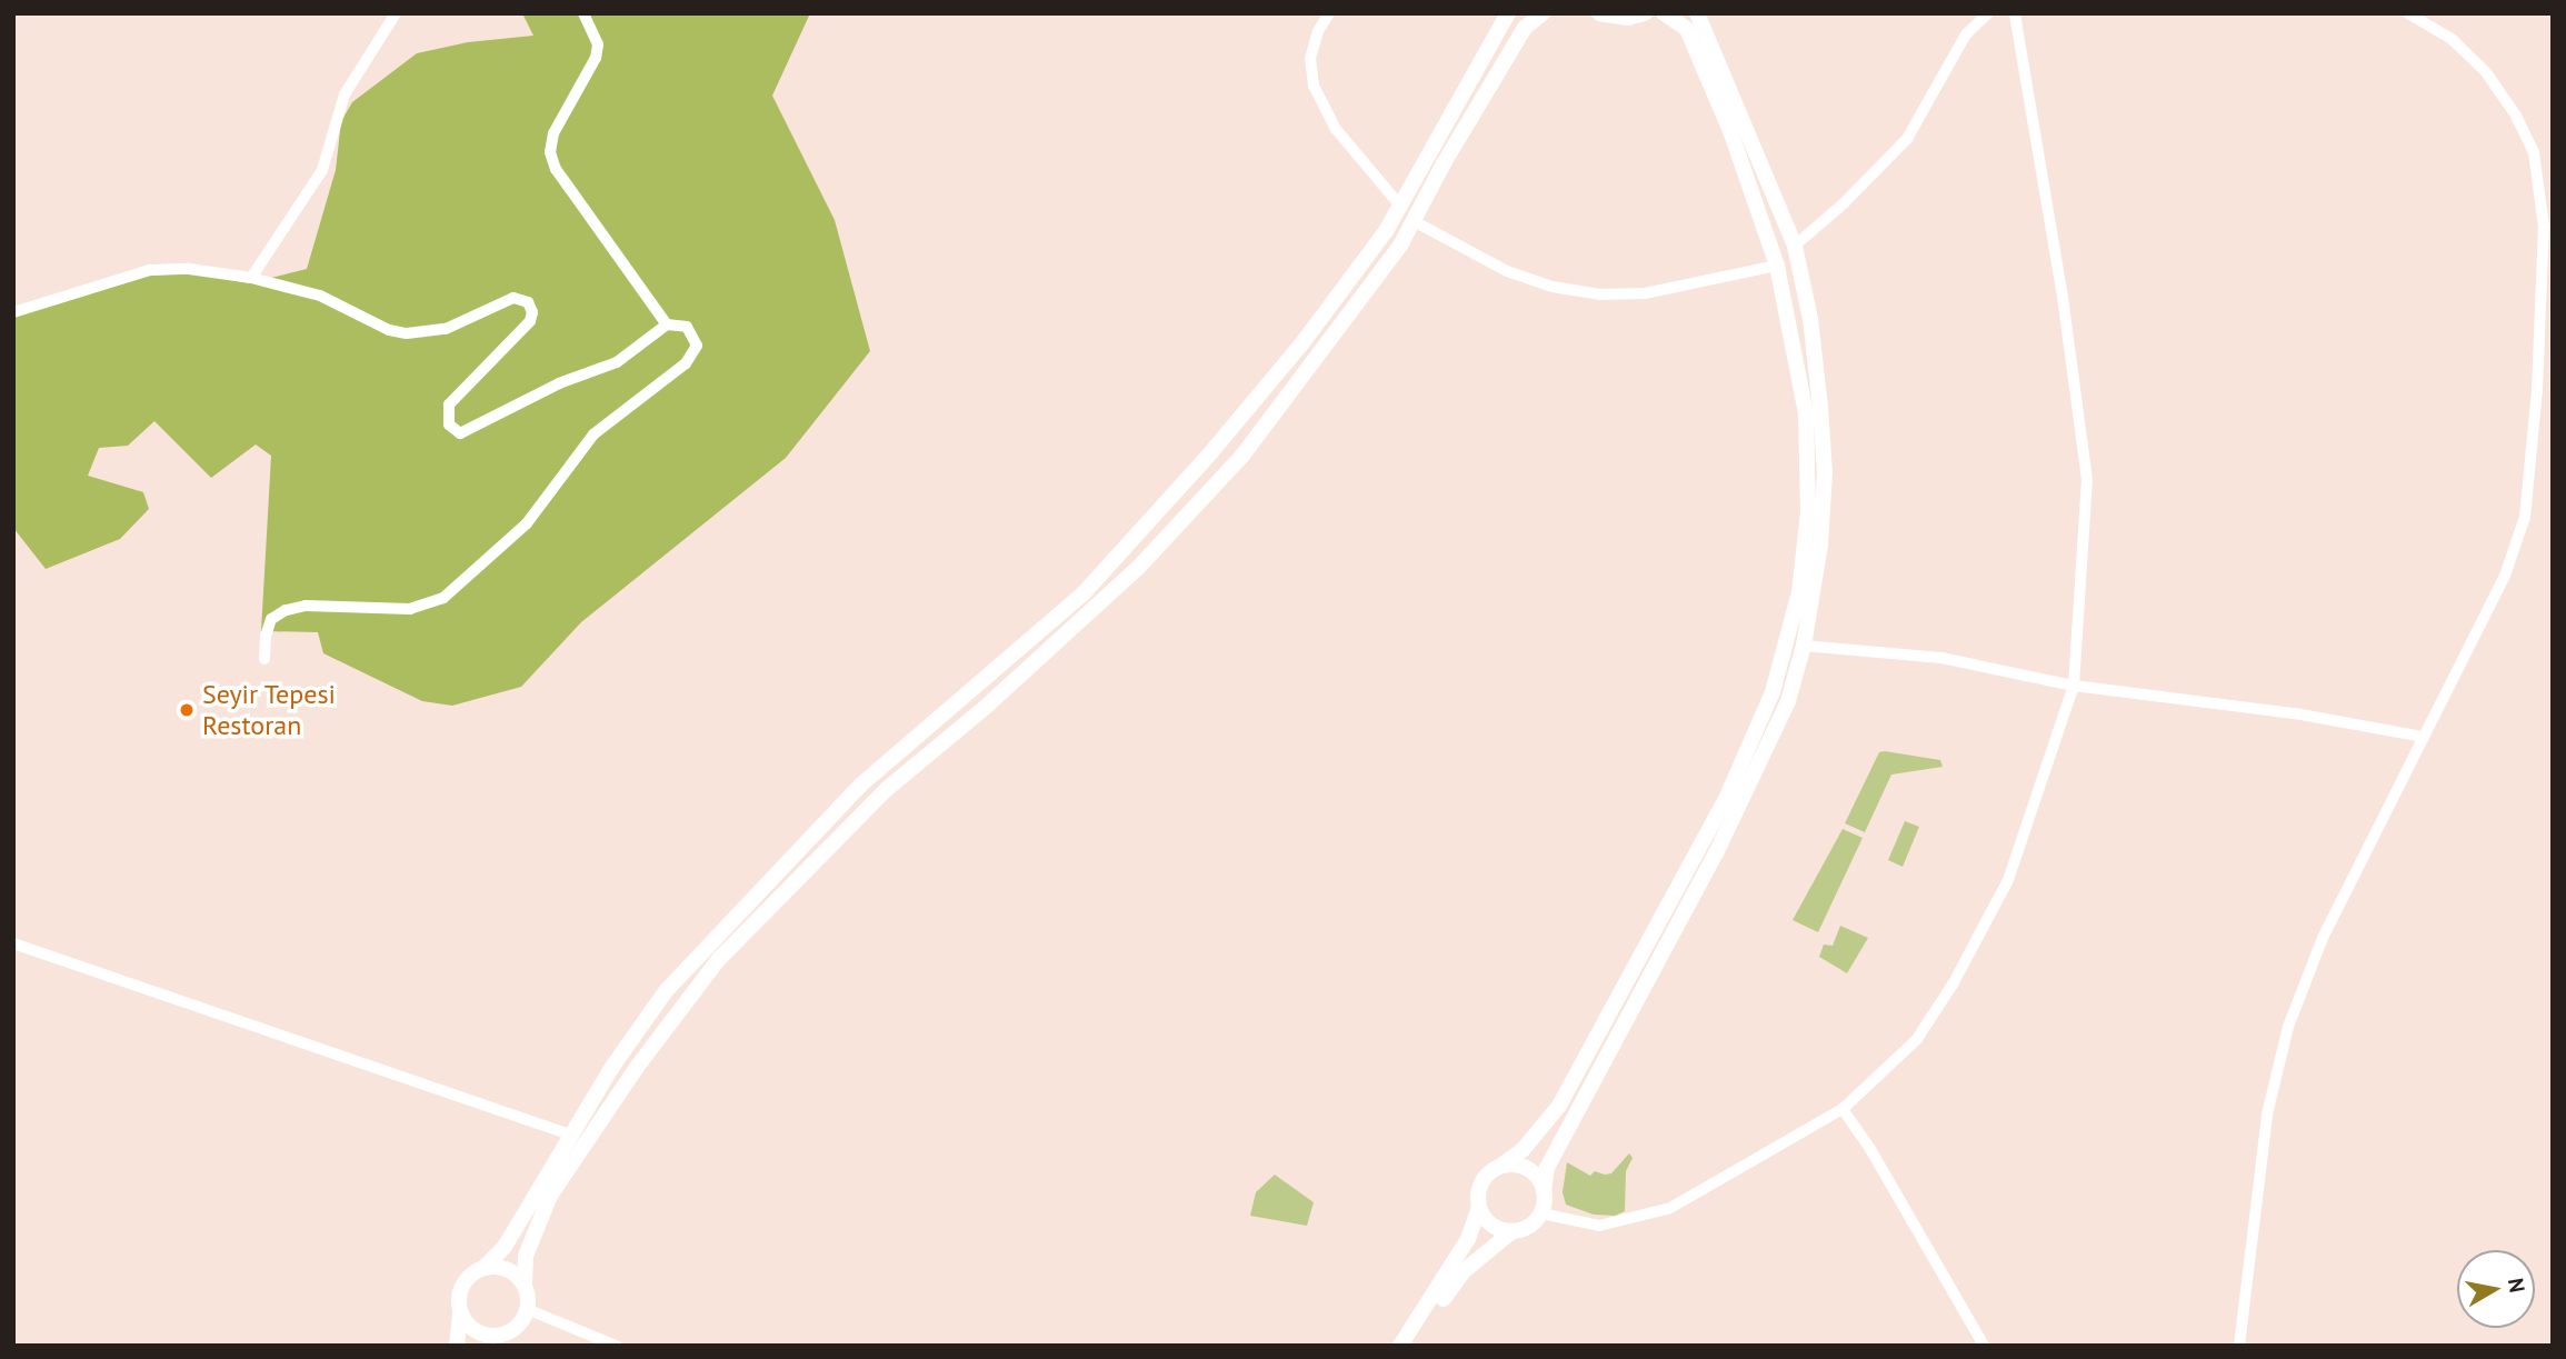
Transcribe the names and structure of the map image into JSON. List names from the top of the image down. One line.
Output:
{"places":["Seyir Tepesi Restoran"],"north":"right"}
